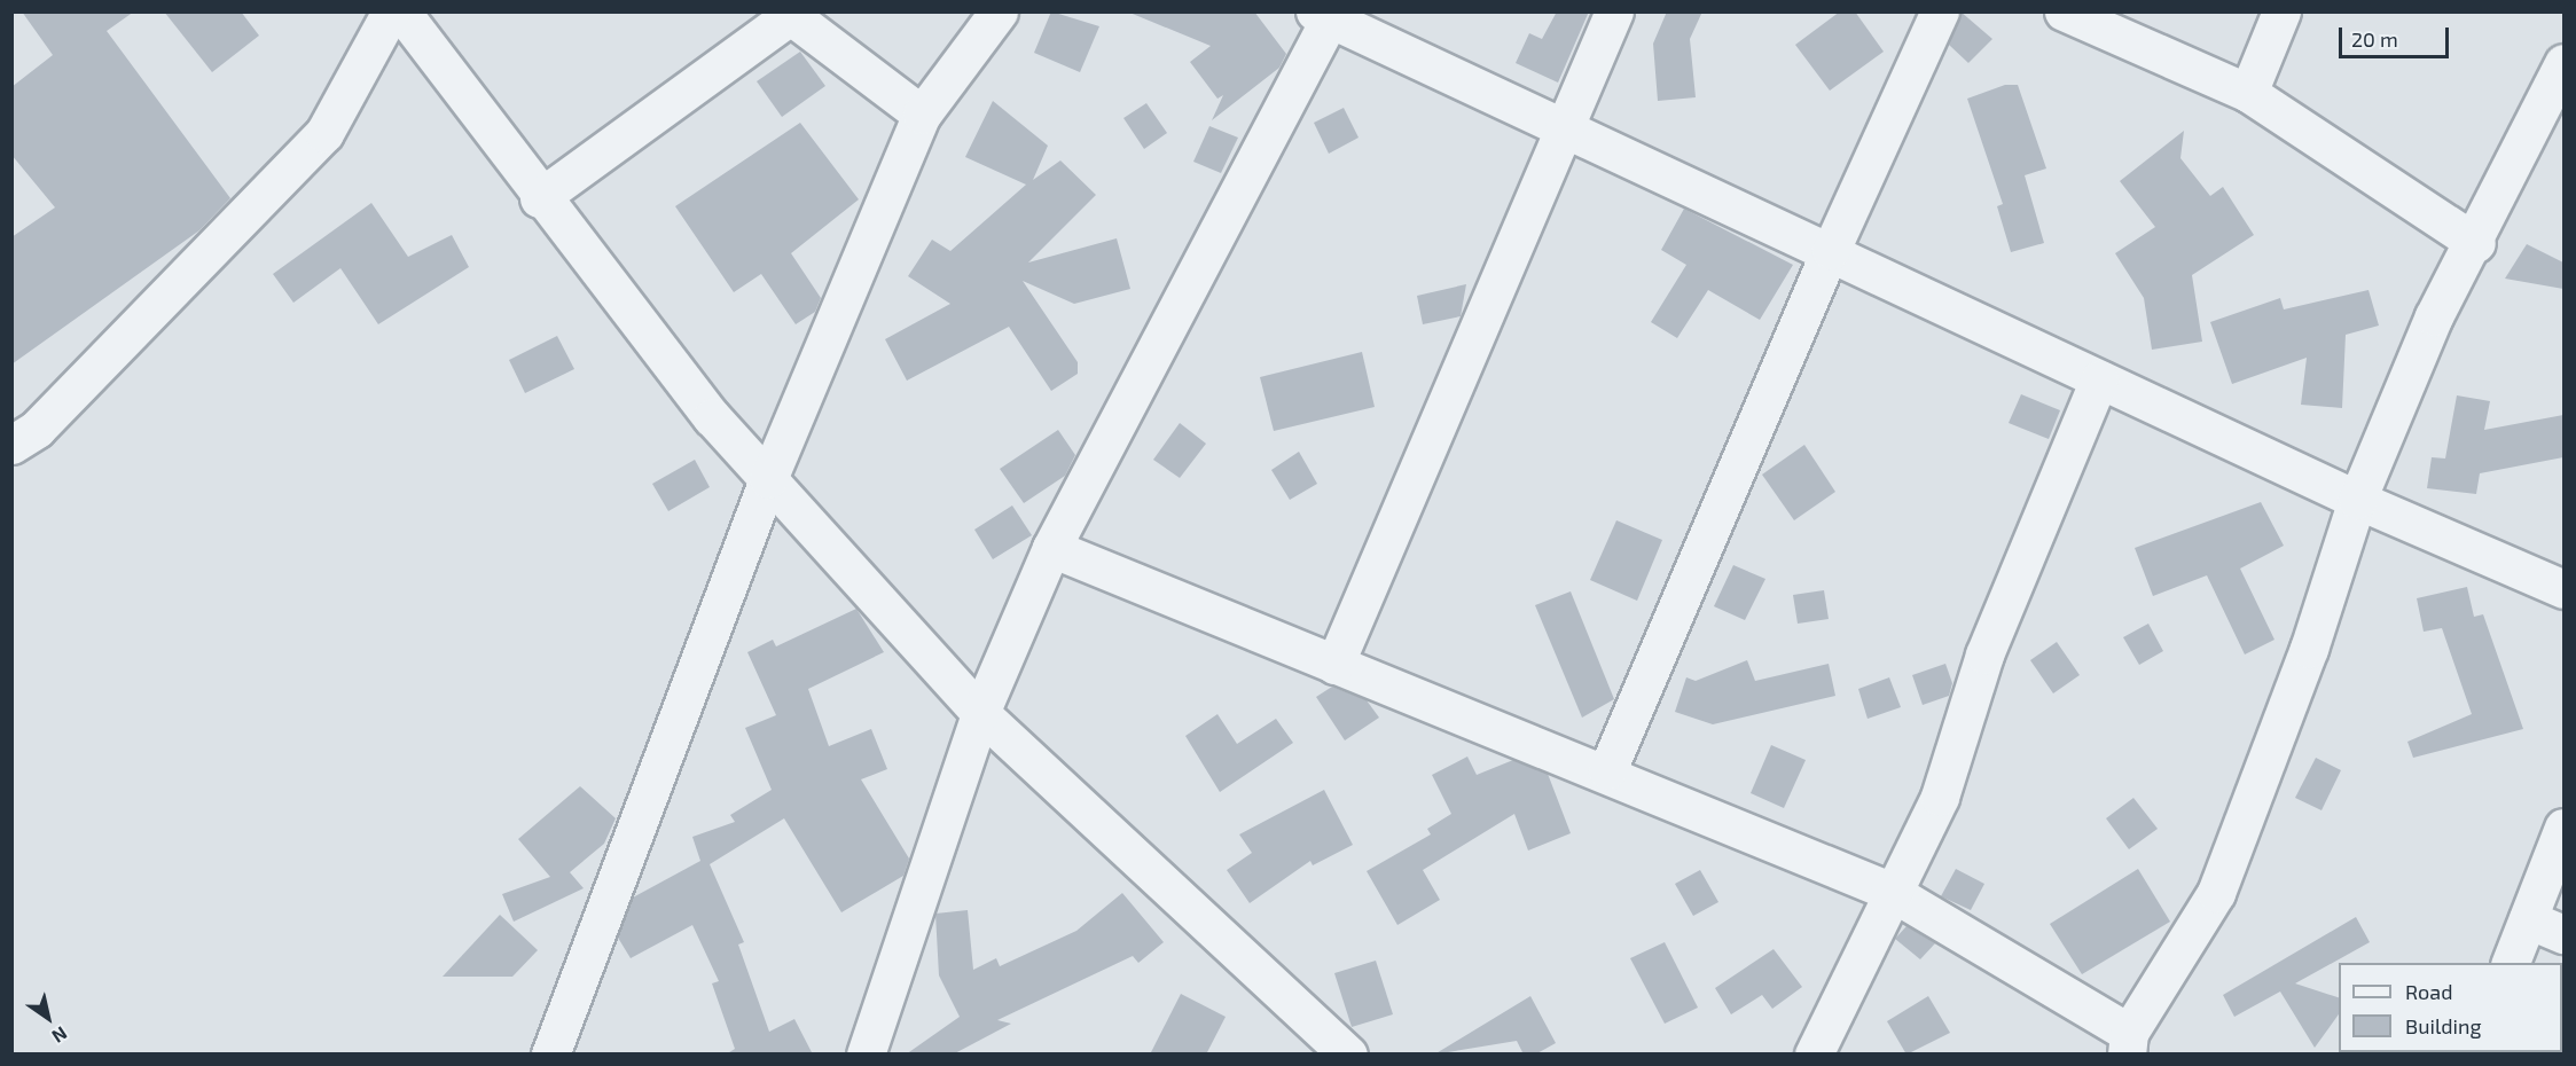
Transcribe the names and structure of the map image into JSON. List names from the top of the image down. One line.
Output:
{"legend":["Road","Building"],"scale_bar":"20 m","north":"bottom right"}
